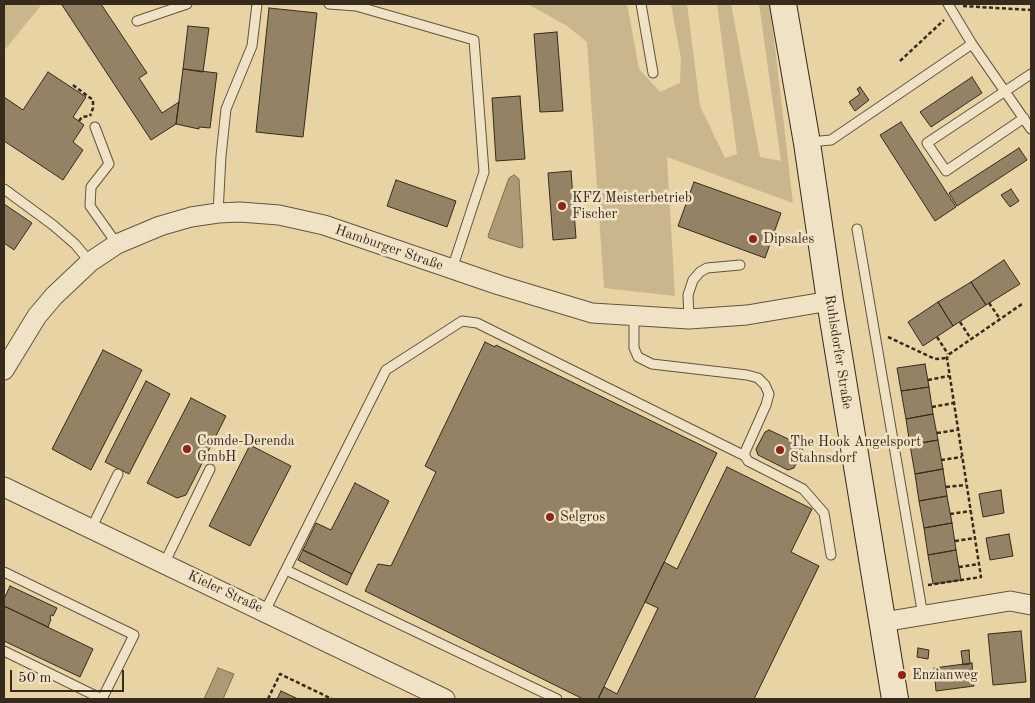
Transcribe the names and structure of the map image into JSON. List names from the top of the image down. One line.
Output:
{"streets":{"street":["Hamburger Straße","Ruhlsdorfer Straße","Kieler Straße"]},"crossings":[["Hamburger Straße","Ruhlsdorfer Straße"]],"places":["KFZ Meisterbetrieb Fischer","Dipsales","Comde-Derenda GmbH","The Hook Angelsport Stahnsdorf","Selgros","Enzianweg"],"scale_bar":"50 m"}
